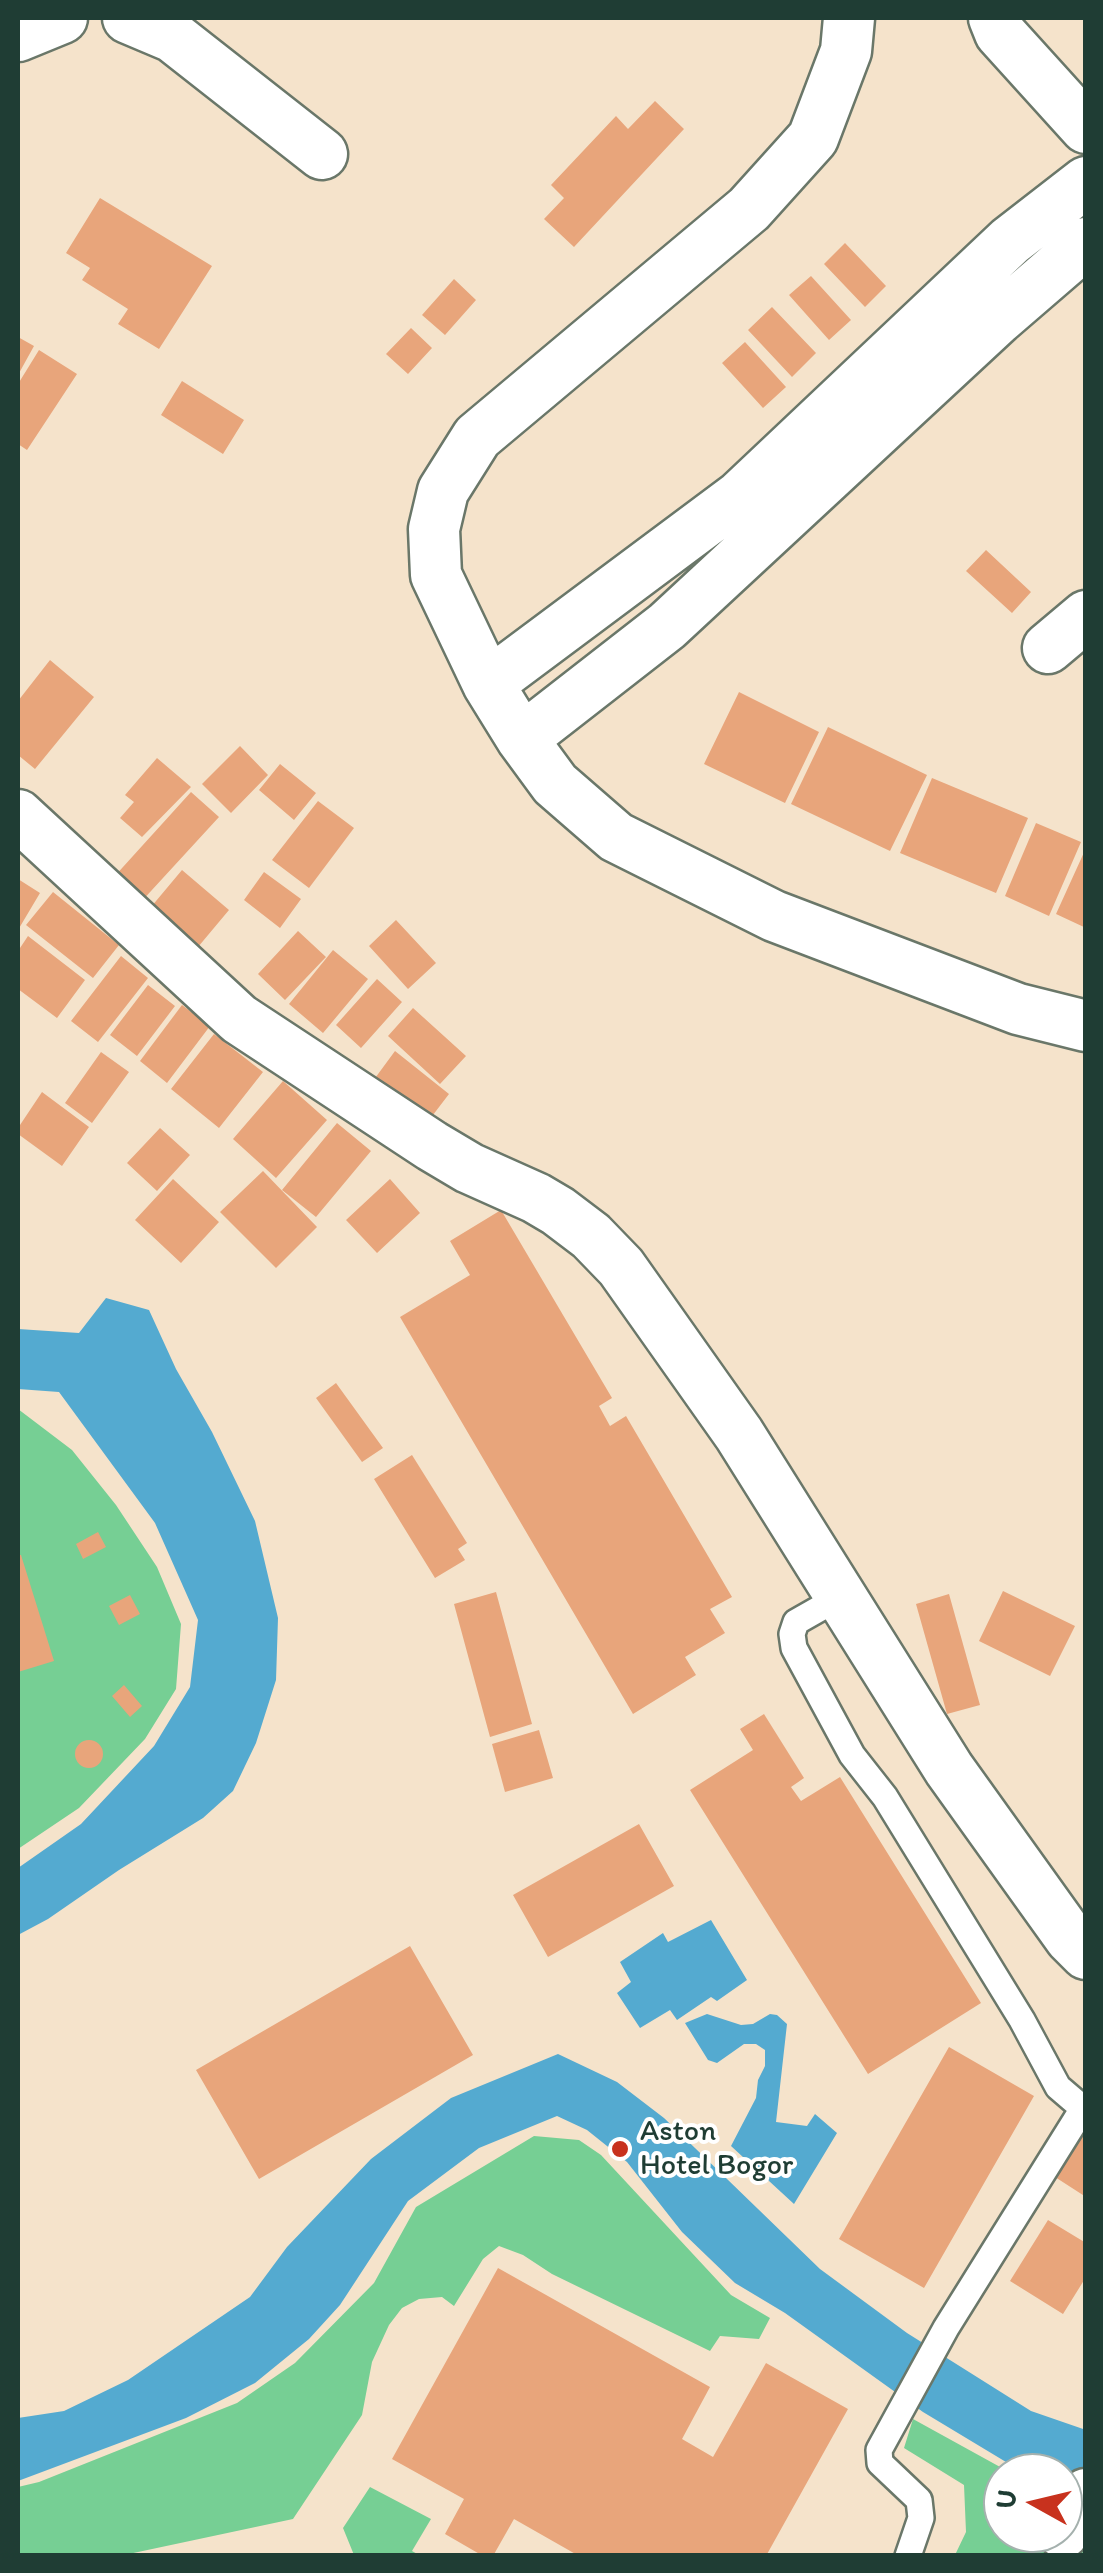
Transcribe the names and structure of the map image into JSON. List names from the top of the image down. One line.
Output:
{"places":["Aston Hotel Bogor"],"north":"left"}
